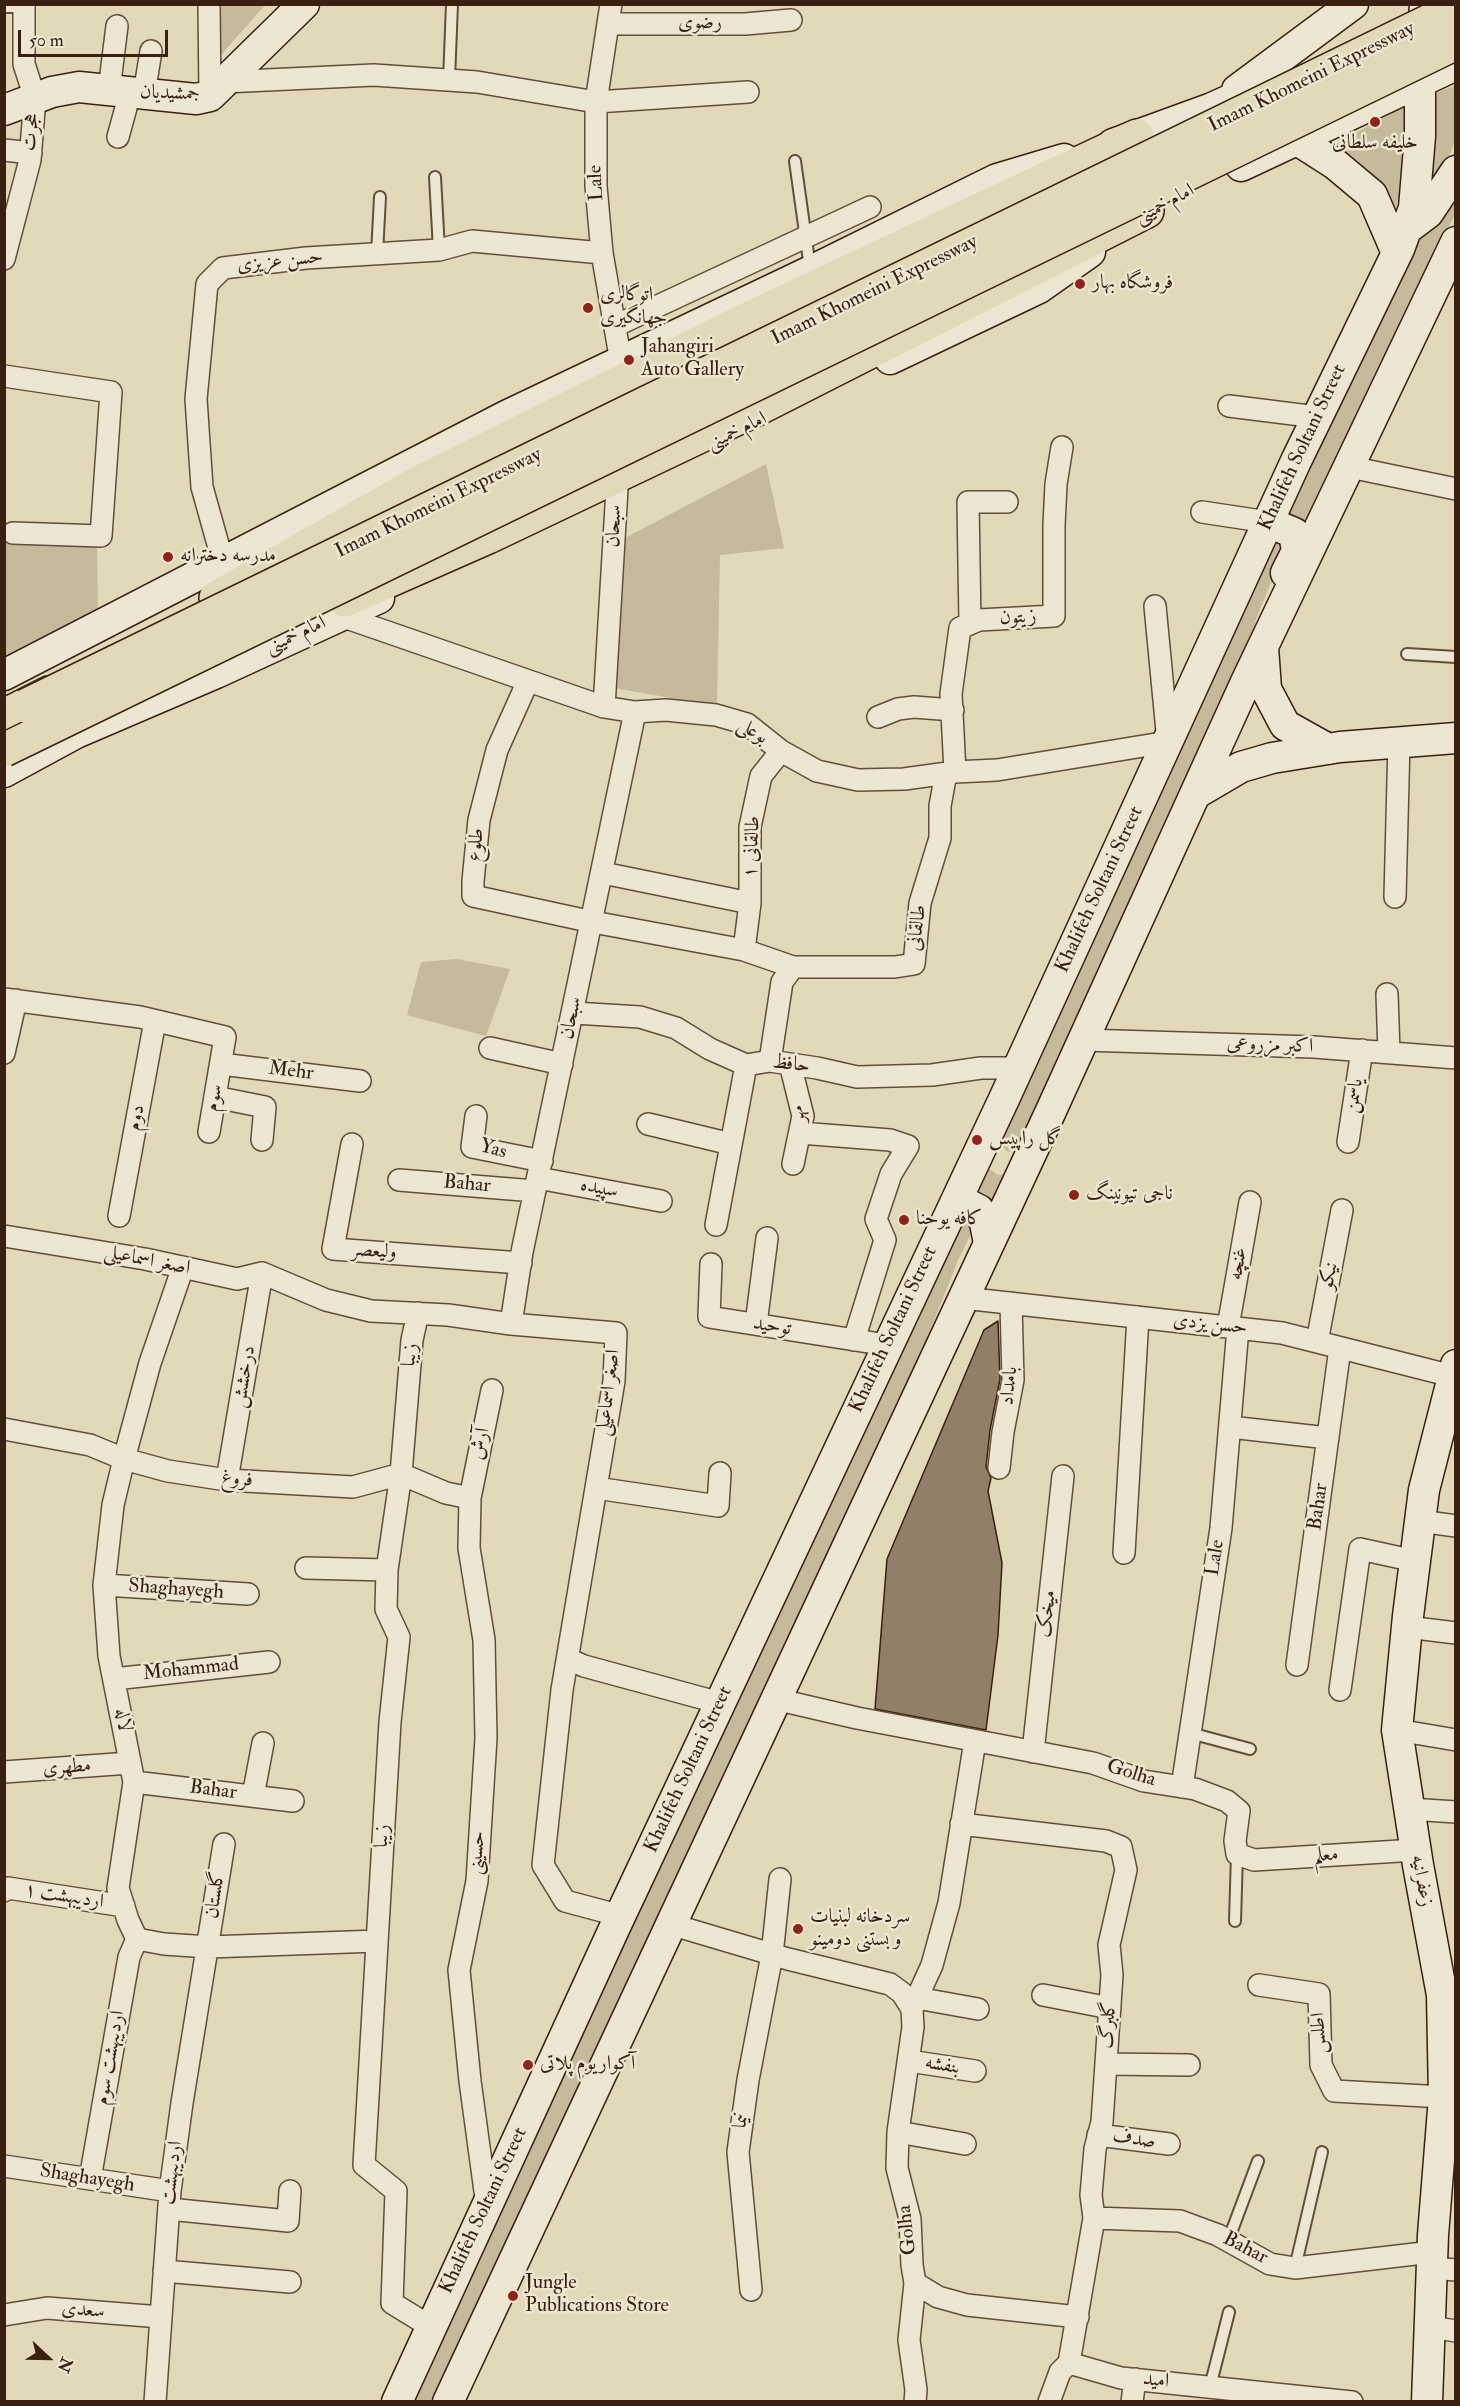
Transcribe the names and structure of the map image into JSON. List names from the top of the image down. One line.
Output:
{"streets":{"highway":["Imam Khomeini Expressway"],"main road":["جمشیدیان","امام خمینی","Khalifeh Soltani Street","زعفرانیه"],"street":["رضوی","هجرت","Lale","حسن عزیزی","سبحان","زیتون","بوعلی","طلوع","طالقانی ۱","طالقانی","اکبر مزروعی","حافظ","Mehr","یاسمن","سوم","مهر","دوم","Yas","Bahar","سپیده","ولیعصر","اصغر اسماعیلی","غنچه","نیکو","حسن یزدی","توحید","زیبا","درخشش","بامداد","آرش","فروغ","Shaghayegh","میخک","Mohammad","لاله","مطهری","Golha","حسینی","معلم","گلستان","اردیبهشت ۱","گلبرگ","اطلس","اردیبهشت سوم","بنفشه","نیما","صدف","اردیبهشت","سعدی","امید"]},"crossings":[["رضوی","Lale"],["Imam Khomeini Expressway","Khalifeh Soltani Street"],["جمشیدیان","هجرت"],["Lale","حسن عزیزی"],["Lale","غنچه"],["Lale","حسن یزدی"],["Lale","Golha"],["امام خمینی","Khalifeh Soltani Street"],["امام خمینی","سبحان"],["امام خمینی","بوعلی"],["Khalifeh Soltani Street","بوعلی"],["Khalifeh Soltani Street","حافظ"],["Khalifeh Soltani Street","اصغر اسماعیلی"],["Khalifeh Soltani Street","توحید"],["Khalifeh Soltani Street","زیبا"],["Khalifeh Soltani Street","حسینی"],["سبحان","بوعلی"],["سبحان","طلوع"],["سبحان","طالقانی"],["سبحان","حافظ"],["سبحان","Yas"],["سبحان","Bahar"],["سبحان","سپیده"],["سبحان","ولیعصر"],["سبحان","اصغر اسماعیلی"],["بوعلی","طلوع"],["بوعلی","طالقانی ۱"],["بوعلی","طالقانی"],["طلوع","طالقانی"],["طالقانی ۱","طالقانی"],["اکبر مزروعی","یاسمن"],["حافظ","مهر"],["Mehr","سوم"],["Yas","Bahar"],["Yas","سپیده"],["Bahar","سپیده"],["Bahar","حسن یزدی"],["Bahar","لاله"],["Bahar","مطهری"],["Bahar","زعفرانیه"],["Bahar","گلبرگ"],["اصغر اسماعیلی","زیبا"],["اصغر اسماعیلی","درخشش"],["اصغر اسماعیلی","لاله"],["غنچه","حسن یزدی"],["نیکو","حسن یزدی"],["حسن یزدی","بامداد"],["حسن یزدی","زعفرانیه"],["زیبا","فروغ"],["درخشش","فروغ"],["آرش","حسینی"],["فروغ","لاله"],["Shaghayegh","لاله"],["Shaghayegh","اردیبهشت سوم"],["Shaghayegh","اردیبهشت"],["میخک","Golha"],["Mohammad","لاله"],["لاله","مطهری"],["لاله","اردیبهشت ۱"],["لاله","اردیبهشت سوم"],["Golha","معلم"],["Golha","گلبرگ"],["Golha","بنفشه"],["معلم","زعفرانیه"],["زعفرانیه","اطلس"],["گلستان","اردیبهشت"],["گلبرگ","صدف"],["گلبرگ","امید"],["اردیبهشت","سعدی"]],"places":["خلیفه سلطانی","فروشگاه بهار","اتوگالری جهانگیری","Jahangiri Auto Gallery","مدرسه دخترانه","گل راپیس","ناجی‌ تیونینگ","کافه یوحنا","سردخانه لبنیات و بستنی دومینو","آکواریوم پلاتی","Jungle Publications Store"],"scale_bar":"50 m","north":"right"}
